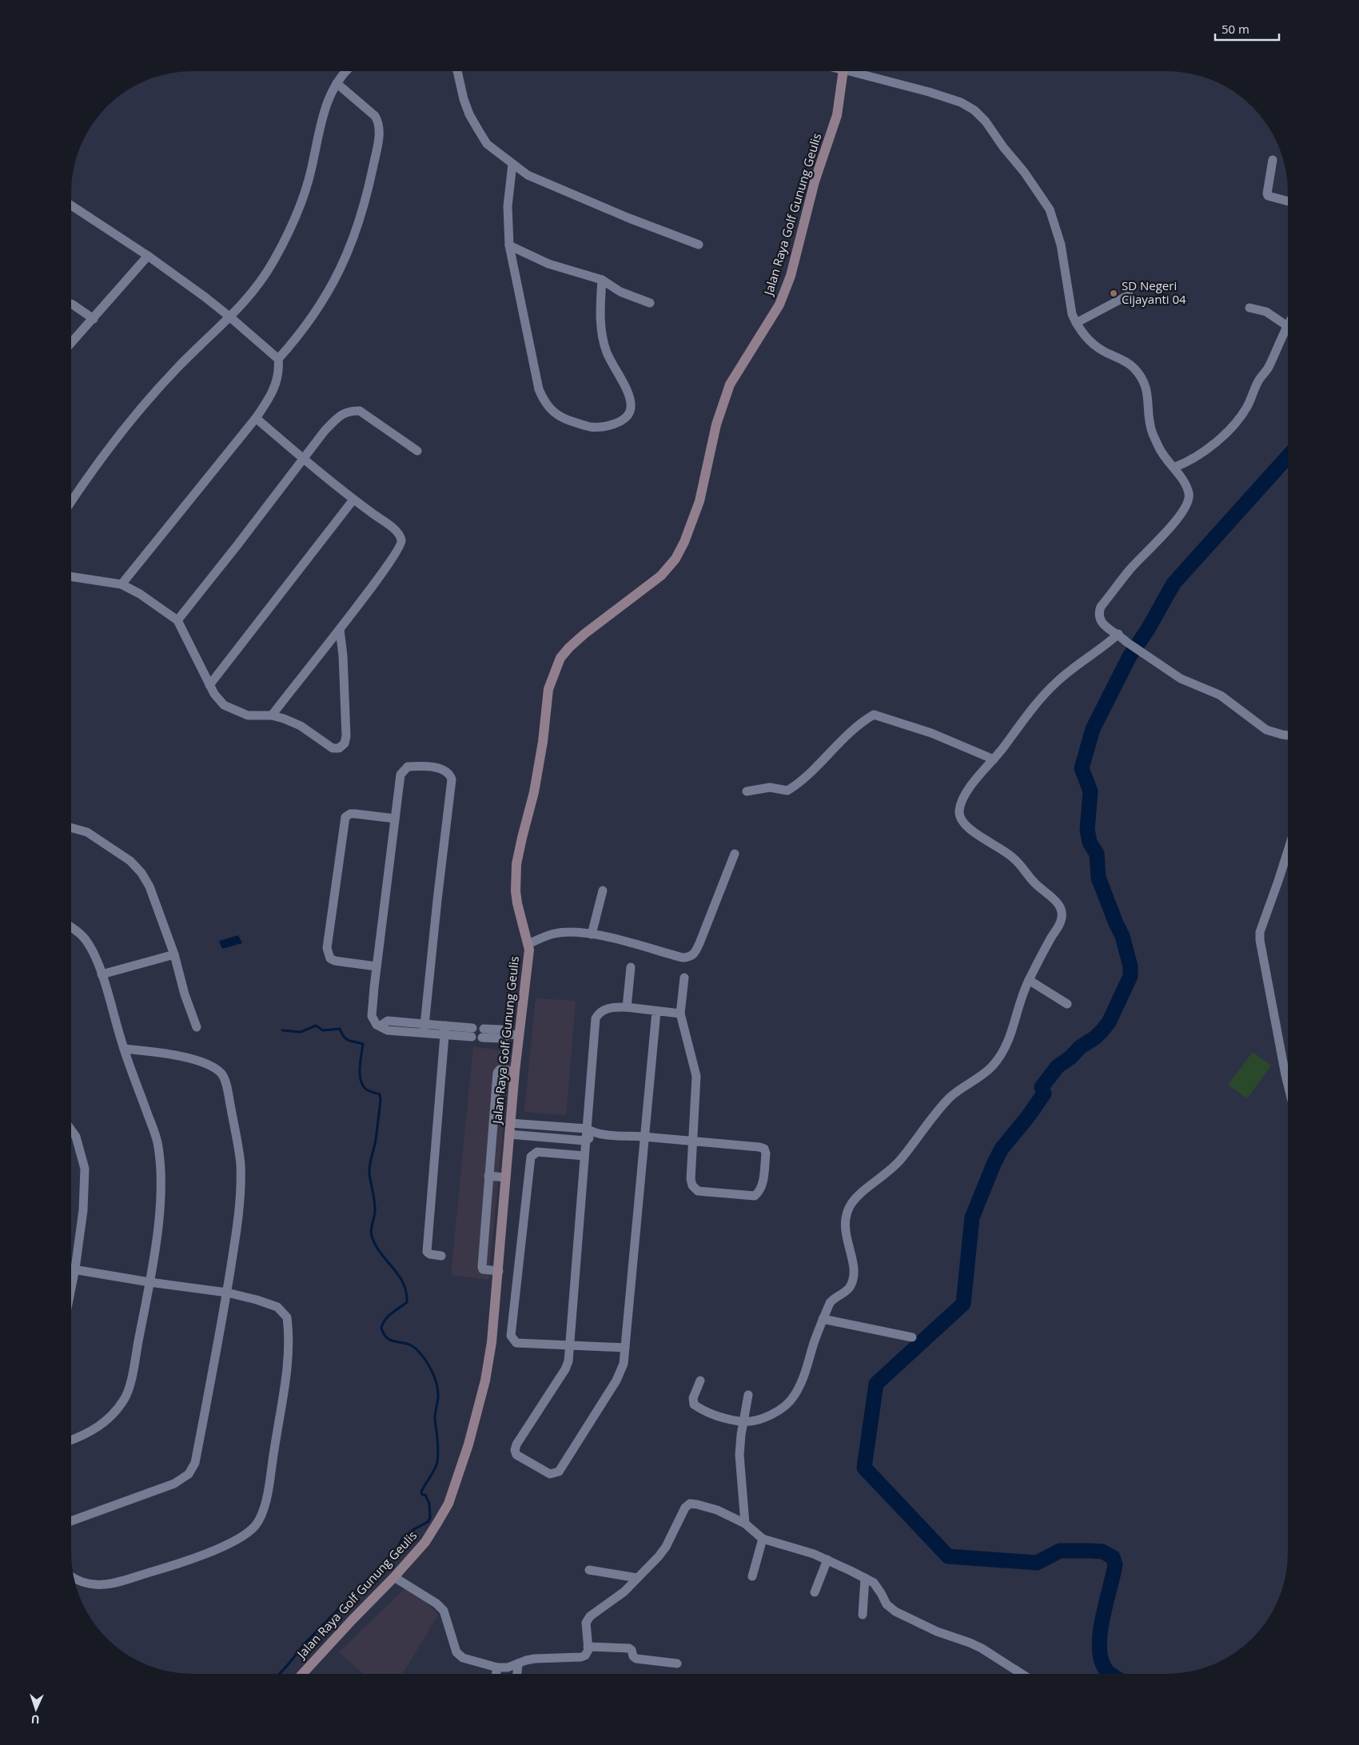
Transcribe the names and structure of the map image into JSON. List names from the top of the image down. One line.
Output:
{"streets":{"main road":["Jalan Raya Golf Gunung Geulis"]},"places":["SD Negeri Cijayanti 04"],"scale_bar":"50 m","north":"bottom"}
